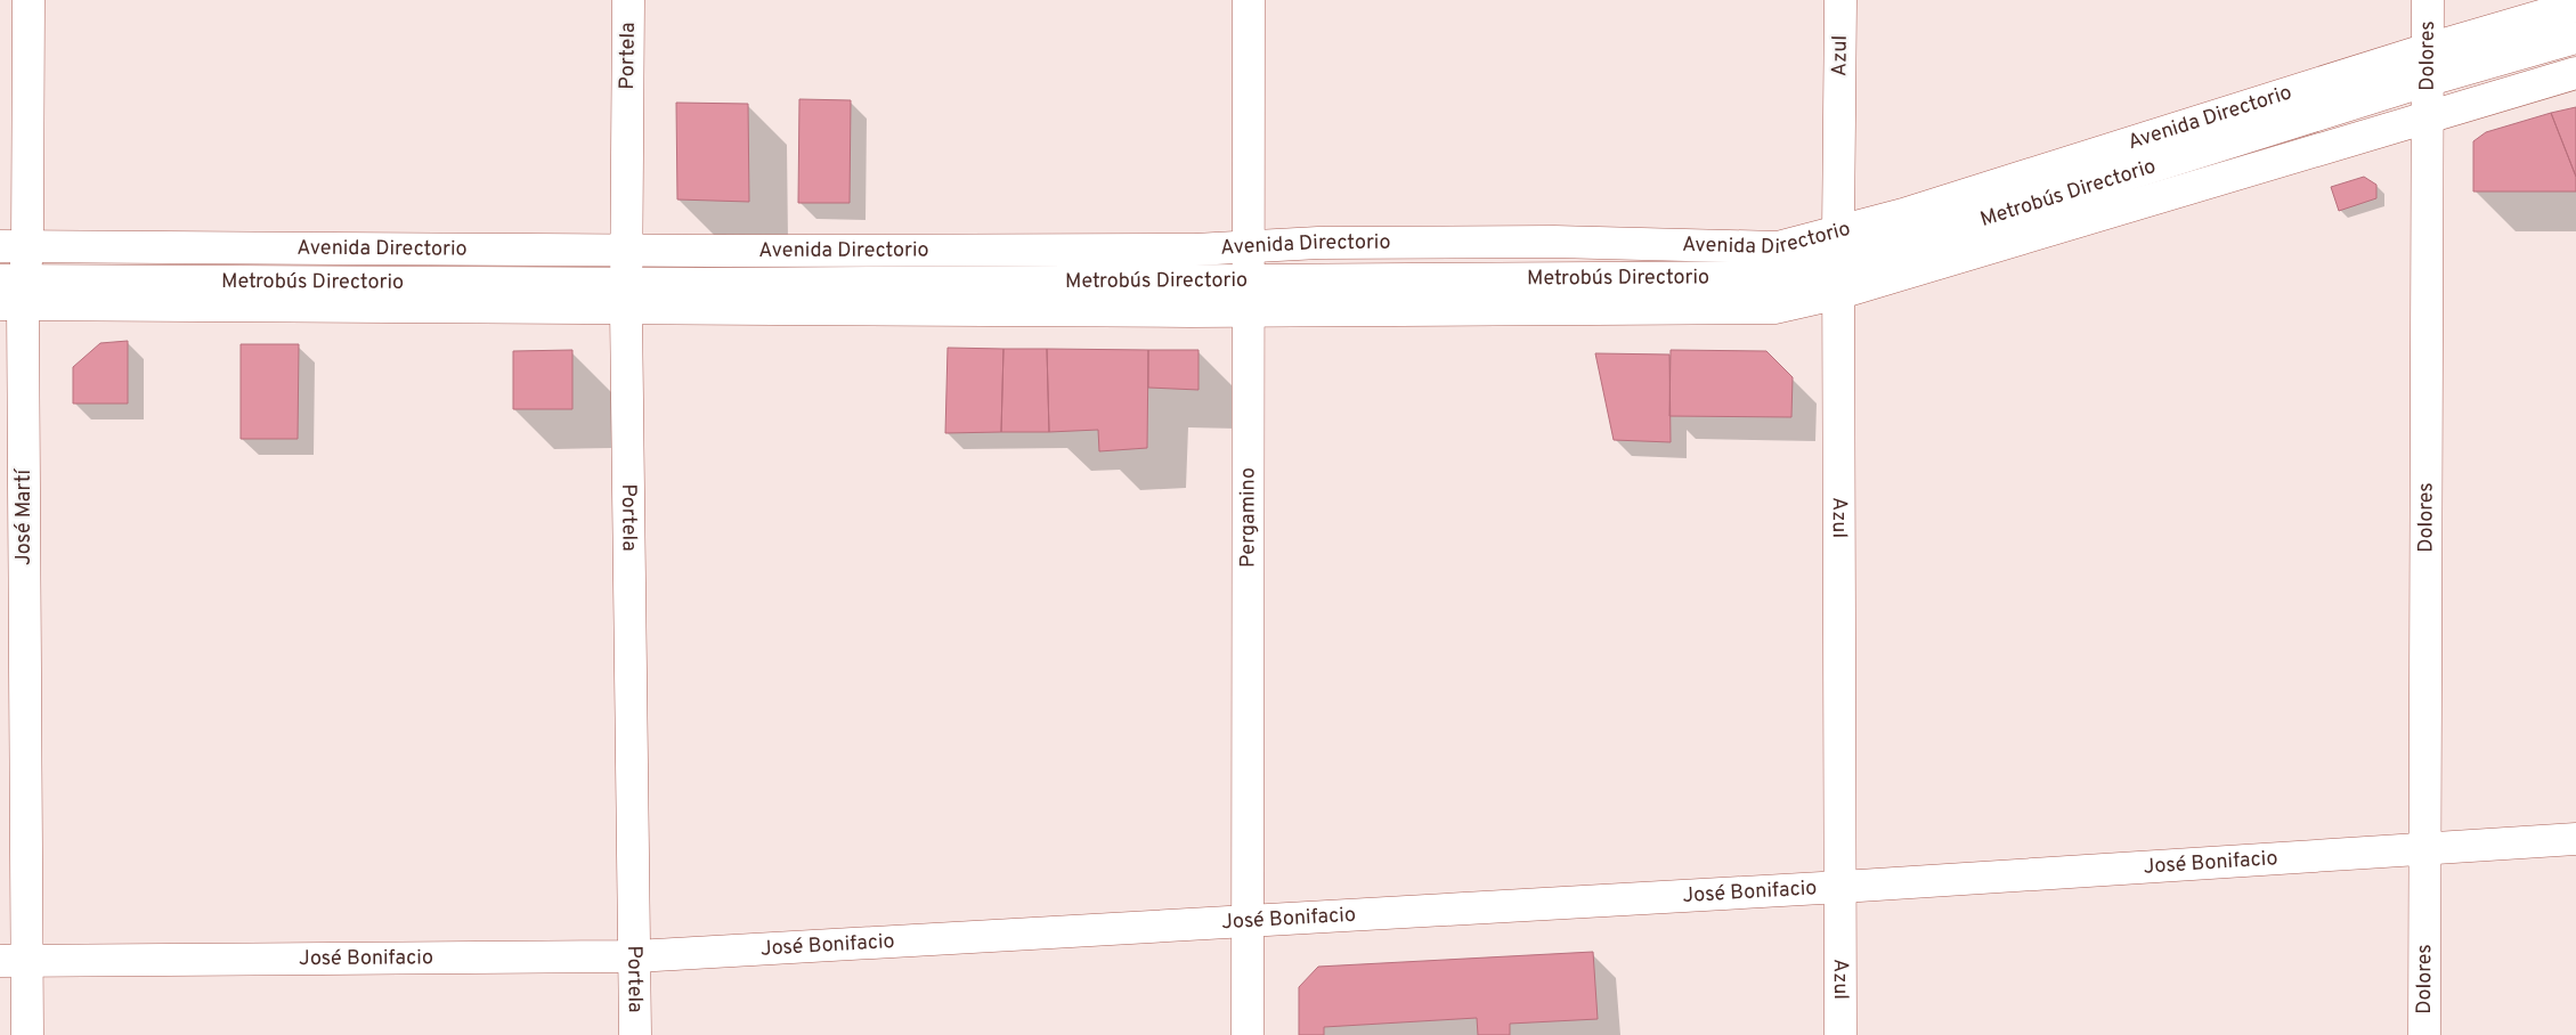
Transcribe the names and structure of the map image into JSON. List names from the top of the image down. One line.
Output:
{"streets":{"street":["Portela","Azul","Dolores","Avenida Directorio","Metrobús Directorio","José Martí","Pergamino","José Bonifacio"]},"crossings":[["Portela","Avenida Directorio"],["Portela","Metrobús Directorio"],["Portela","José Bonifacio"],["Azul","Avenida Directorio"],["Azul","Metrobús Directorio"],["Azul","José Bonifacio"],["Dolores","Avenida Directorio"],["Dolores","José Bonifacio"],["Avenida Directorio","Metrobús Directorio"],["Avenida Directorio","José Martí"],["Avenida Directorio","Pergamino"],["Metrobús Directorio","José Martí"],["Metrobús Directorio","Pergamino"],["José Martí","José Bonifacio"],["Pergamino","José Bonifacio"]]}
